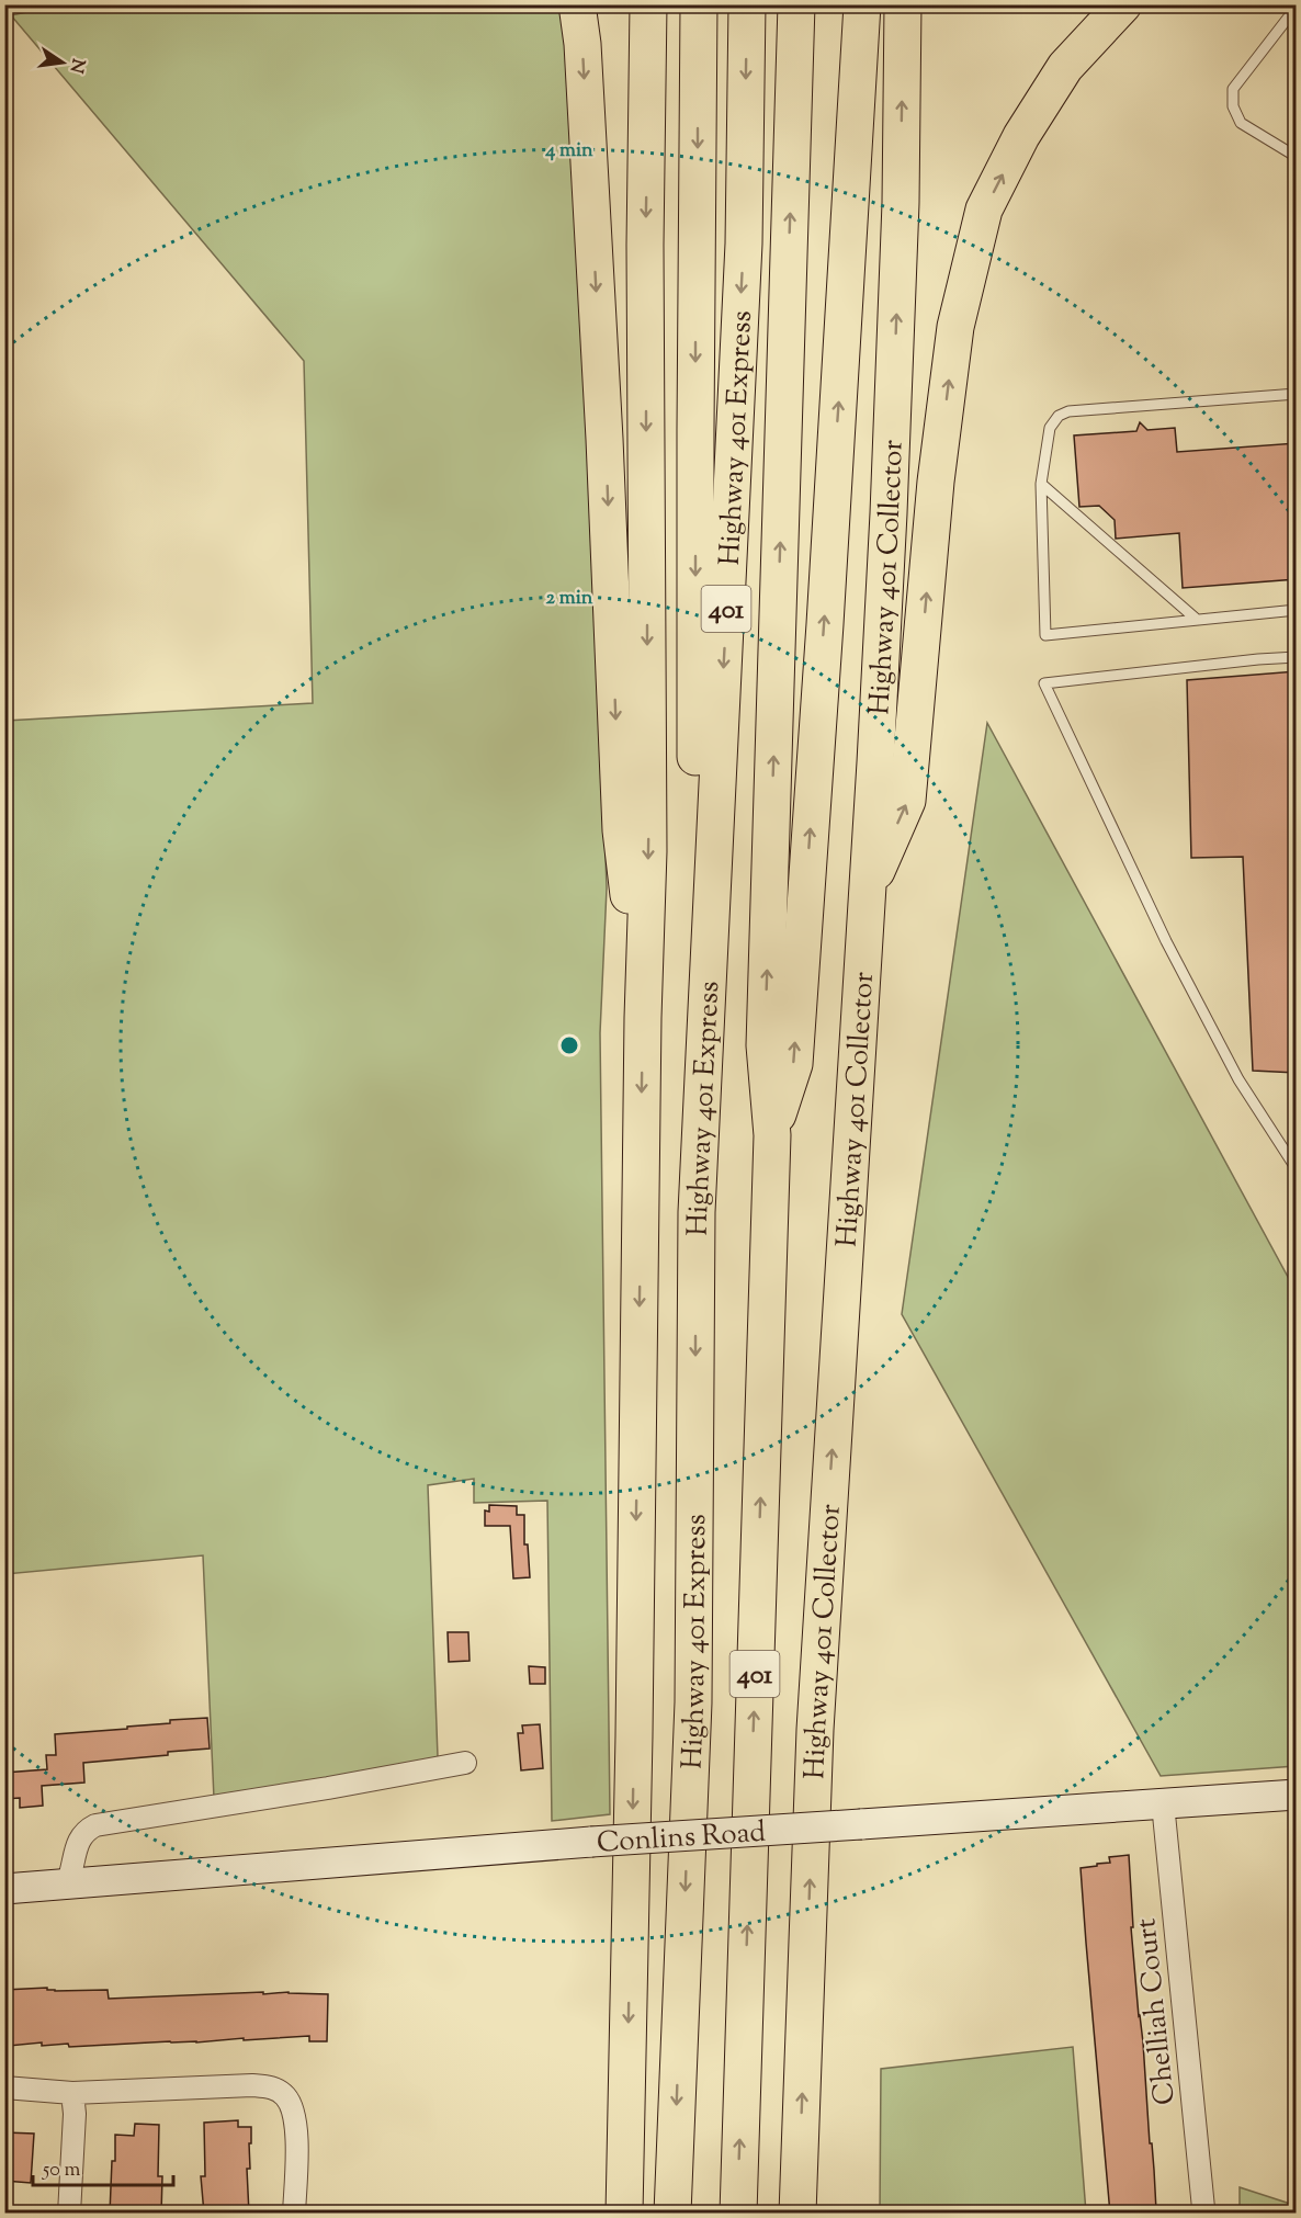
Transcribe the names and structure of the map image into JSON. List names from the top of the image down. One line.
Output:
{"streets":{"highway":["Highway 401 Express","Highway 401 Collector","401"],"street":["Conlins Road","Chelliah Court"]},"crossings":[["Conlins Road","Chelliah Court"]],"scale_bar":"50 m","north":"right","rings":["4 min","2 min"]}
